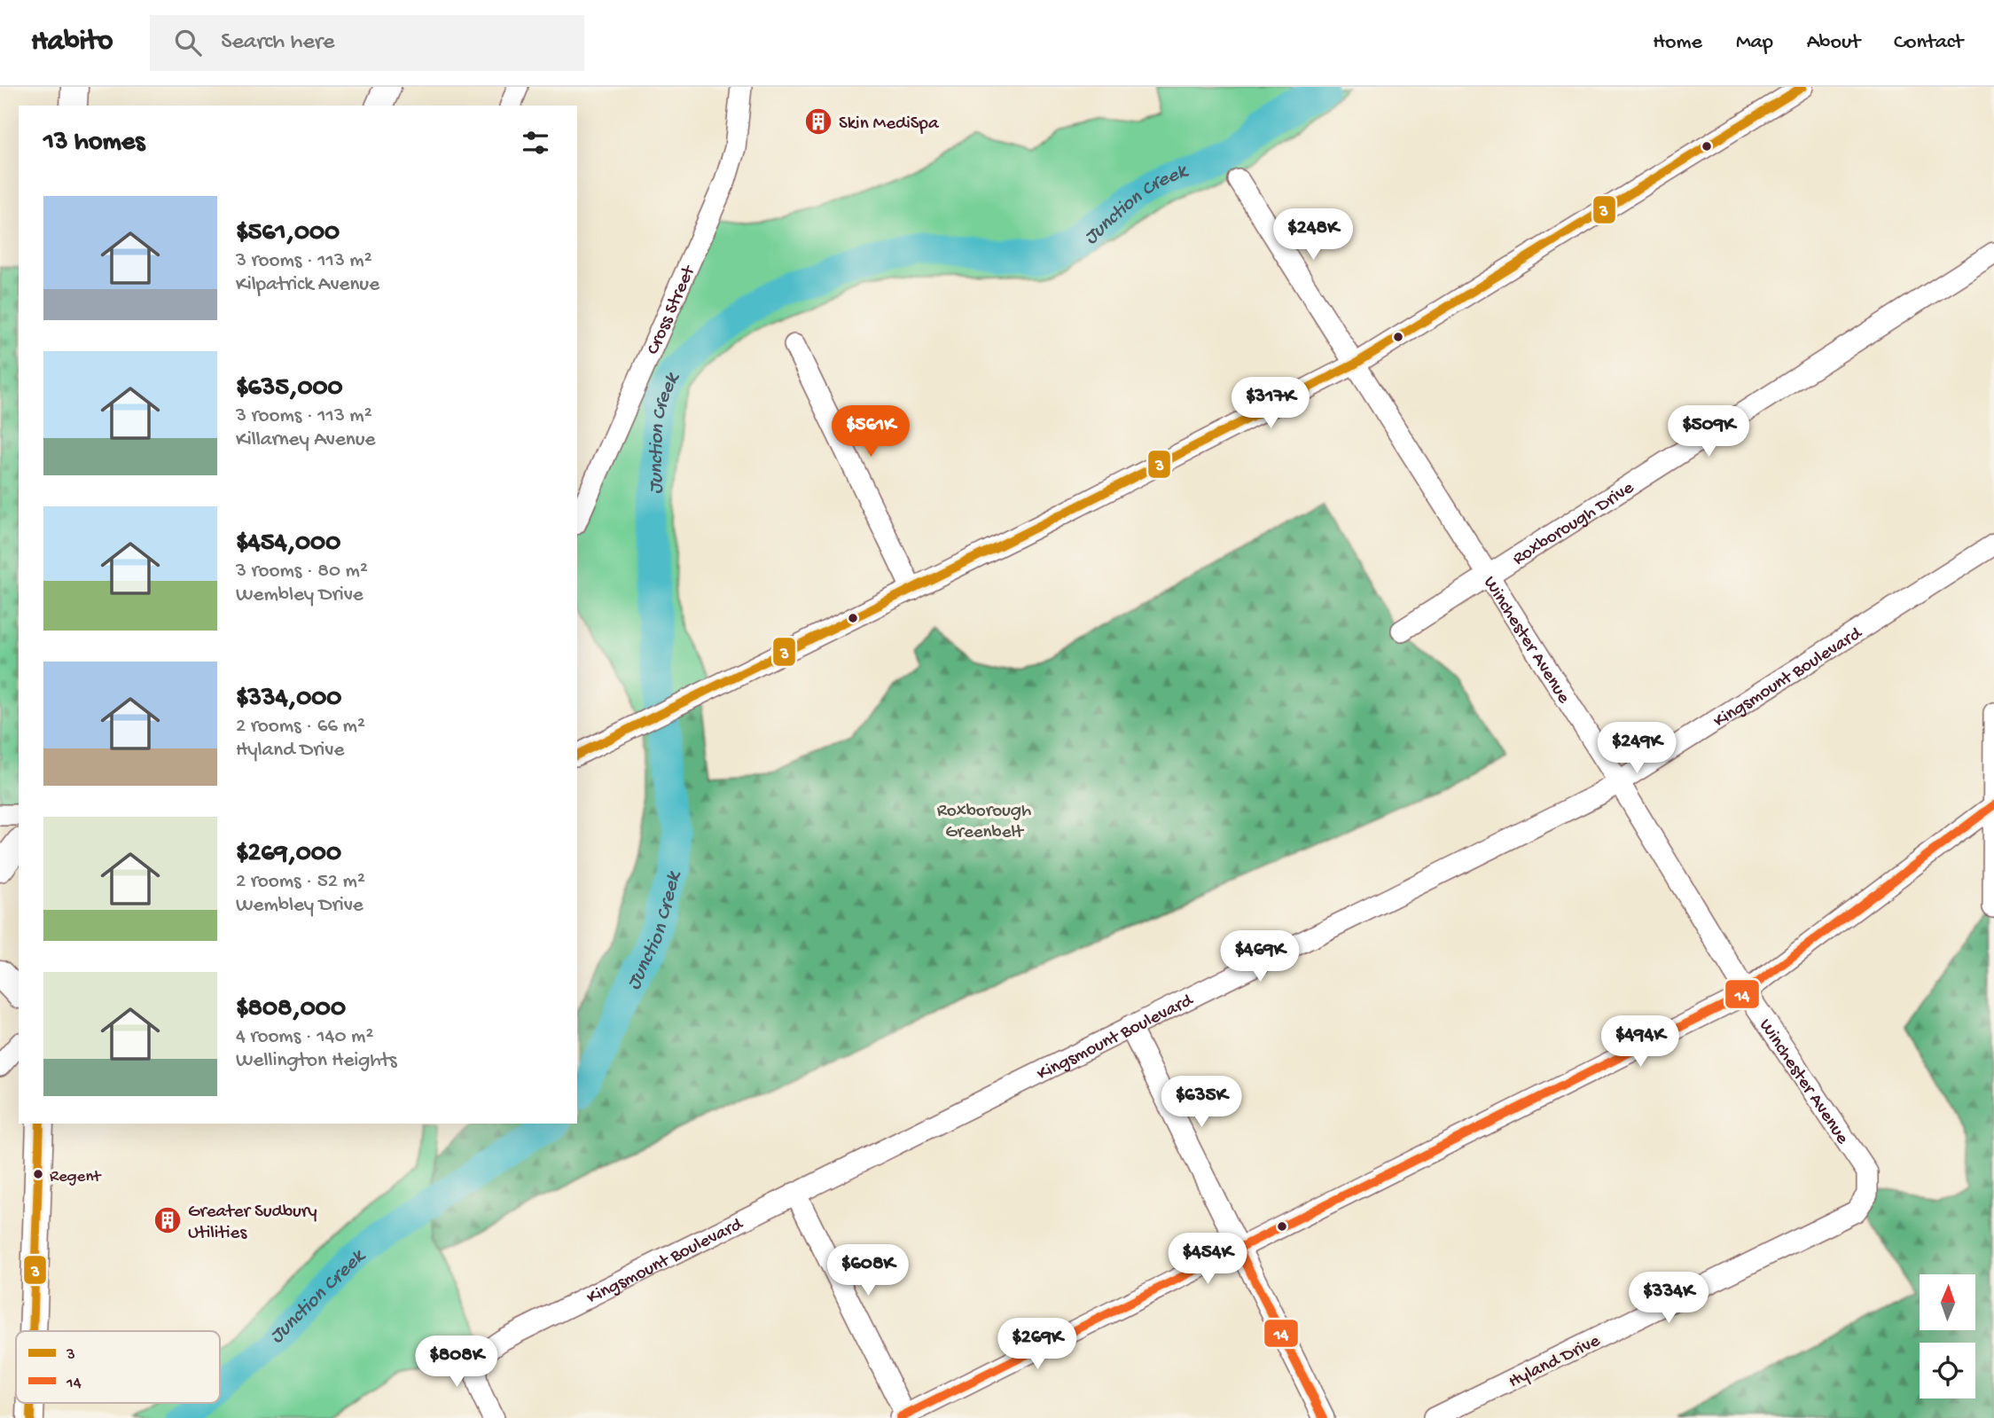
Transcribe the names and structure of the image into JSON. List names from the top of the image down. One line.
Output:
{"streets":{"street":["Cross Street","Roxborough Drive","Winchester Avenue","Kingsmount Boulevard","Hyland Drive"]},"crossings":[["Roxborough Drive","Winchester Avenue"],["Winchester Avenue","Kingsmount Boulevard"],["Winchester Avenue","Hyland Drive"]],"water":["Junction Creek"],"parks":["Roxborough Greenbelt"],"places":{"building":["Skin MediSpa","Greater Sudbury Utilities"],"other":["Regent"]},"lines":["transit line 3","transit line 14"],"legend":["3","14"],"north":"top","page":{"header":"Habito","search":"Search here","nav":["Home","Map","About","Contact"],"heading":"13 homes","list":[{"name":"$561,000","note":"3 rooms · 113 m² · Kilpatrick Avenue"},{"name":"$635,000","note":"3 rooms · 113 m² · Killarney Avenue"},{"name":"$454,000","note":"3 rooms · 80 m² · Wembley Drive"},{"name":"$334,000","note":"2 rooms · 66 m² · Hyland Drive"},{"name":"$269,000","note":"2 rooms · 52 m² · Wembley Drive"},{"name":"$808,000","note":"4 rooms · 140 m² · Wellington Heights"}],"price":["$248K","$317K","$561K","$509K","$249K","$469K","$494K","$635K","$454K","$608K","$334K","$269K","$808K"]}}
